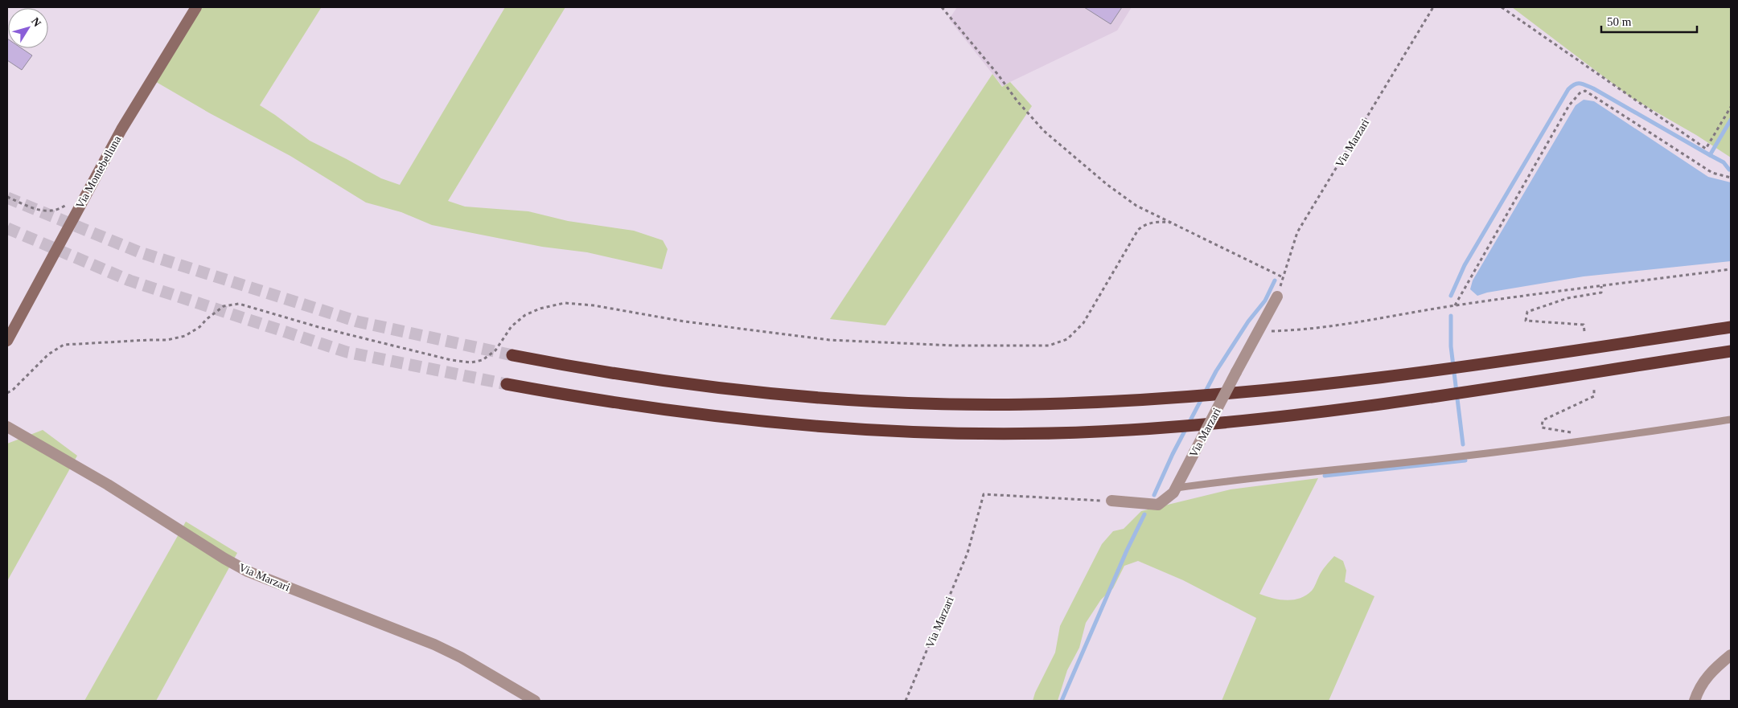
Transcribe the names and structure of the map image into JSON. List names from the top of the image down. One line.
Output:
{"streets":{"main road":["Via Montebelluna"],"street":["Via Marzari"]},"scale_bar":"50 m","north":"top right"}
